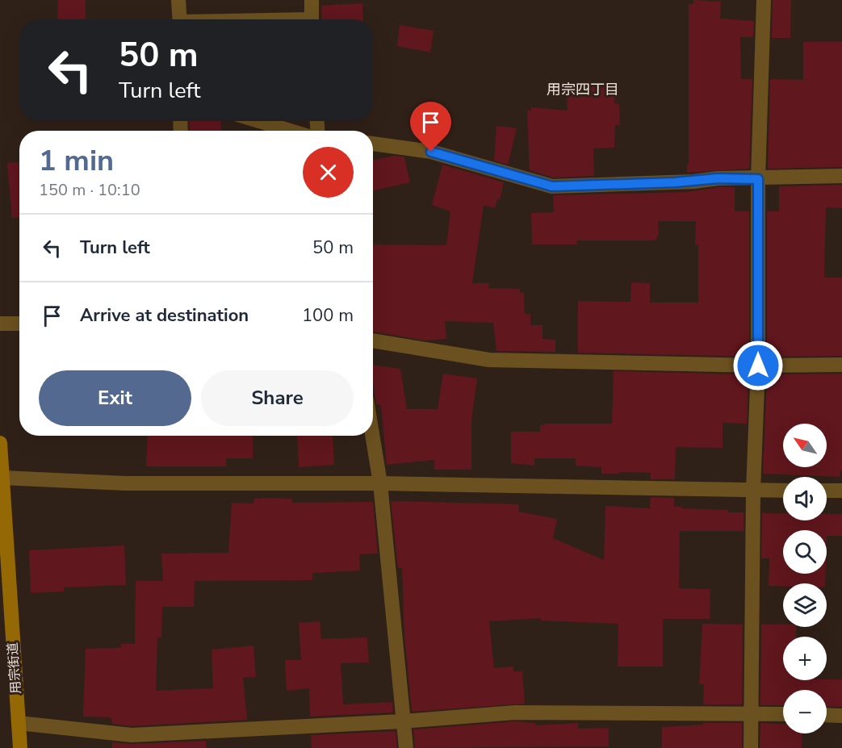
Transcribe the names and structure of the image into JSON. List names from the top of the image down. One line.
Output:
{"streets":{"main road":["用宗街道"]},"districts":["用宗四丁目"],"north":"top left","page":{"turn":["50 m","Turn left"],"heading":["1 min","150 m · 10:10"],"list":[{"name":"Turn left","value":"50 m"},{"name":"Arrive at destination","value":"100 m"}],"buttons":["Exit","Share"],"map_buttons":["+","−"]}}
